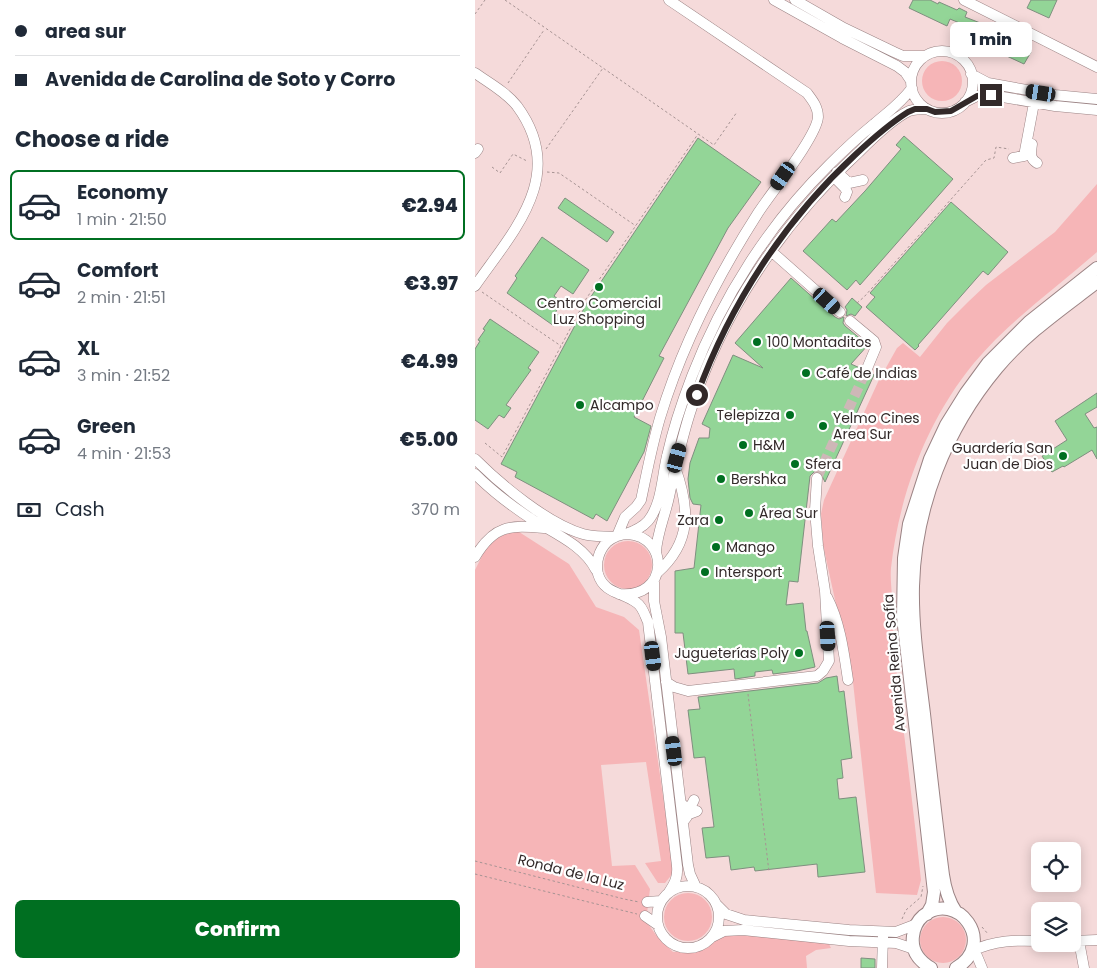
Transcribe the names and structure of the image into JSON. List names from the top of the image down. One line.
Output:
{"streets":{"main road":["Avenida Reina Sofía"],"path":["Ronda de la Luz"]},"places":["Centro Comercial Luz Shopping","100 Montaditos","Café de Indias","Alcampo","Telepizza","Yelmo Cines Area Sur","H&M","Guardería San Juan de Dios","Sfera","Bershka","Área Sur","Zara","Mango","Intersport","Jugueterías Poly"],"page":{"banner":["area sur","Avenida de Carolina de Soto y Corro"],"bubble":"1 min","heading":"Choose a ride","list":[{"name":"Economy","note":"1 min · 21:50","value":"€2.94"},{"name":"Comfort","note":"2 min · 21:51","value":"€3.97"},{"name":"XL","note":"3 min · 21:52","value":"€4.99"},{"name":"Green","note":"4 min · 21:53","value":"€5.00"}],"pay":["Cash","370 m"],"buttons":"Confirm"}}
